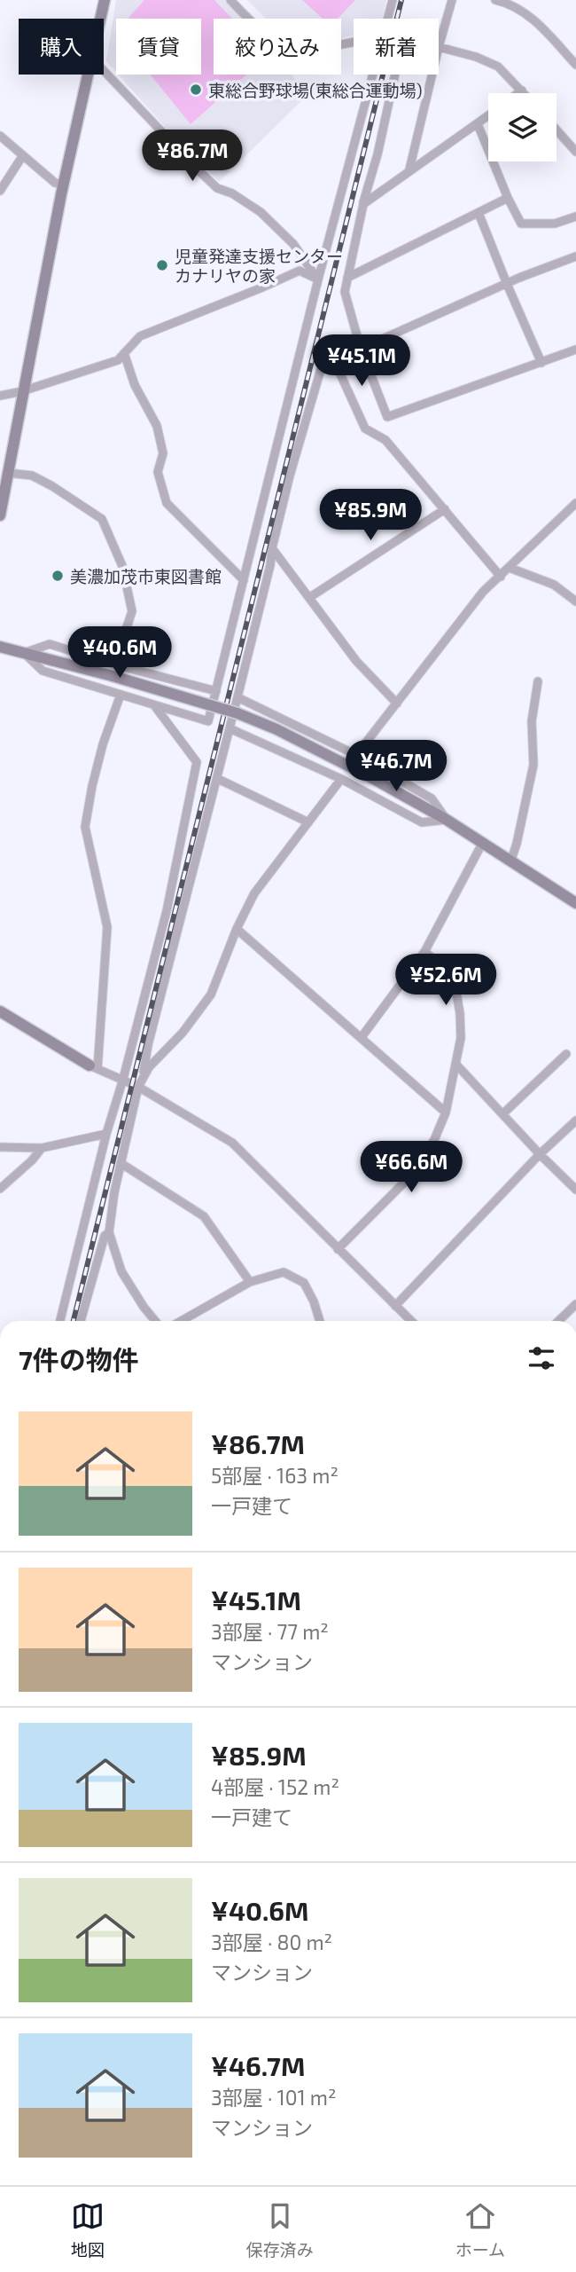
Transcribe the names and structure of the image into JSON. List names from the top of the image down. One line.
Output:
{"places":["東総合野球場(東総合運動場)","児童発達支援センター カナリヤの家","美濃加茂市東図書館"],"page":{"chip":["購入","賃貸","絞り込み","新着"],"price":["¥86.7M","¥45.1M","¥85.9M","¥40.6M","¥46.7M","¥52.6M","¥66.6M"],"heading":"7件の物件","list":[{"name":"¥86.7M","note":"5部屋 · 163 m² · 一戸建て"},{"name":"¥45.1M","note":"3部屋 · 77 m² · マンション"},{"name":"¥85.9M","note":"4部屋 · 152 m² · 一戸建て"},{"name":"¥40.6M","note":"3部屋 · 80 m² · マンション"},{"name":"¥46.7M","note":"3部屋 · 101 m² · マンション"}],"tabs":["地図","保存済み","ホーム"]}}
